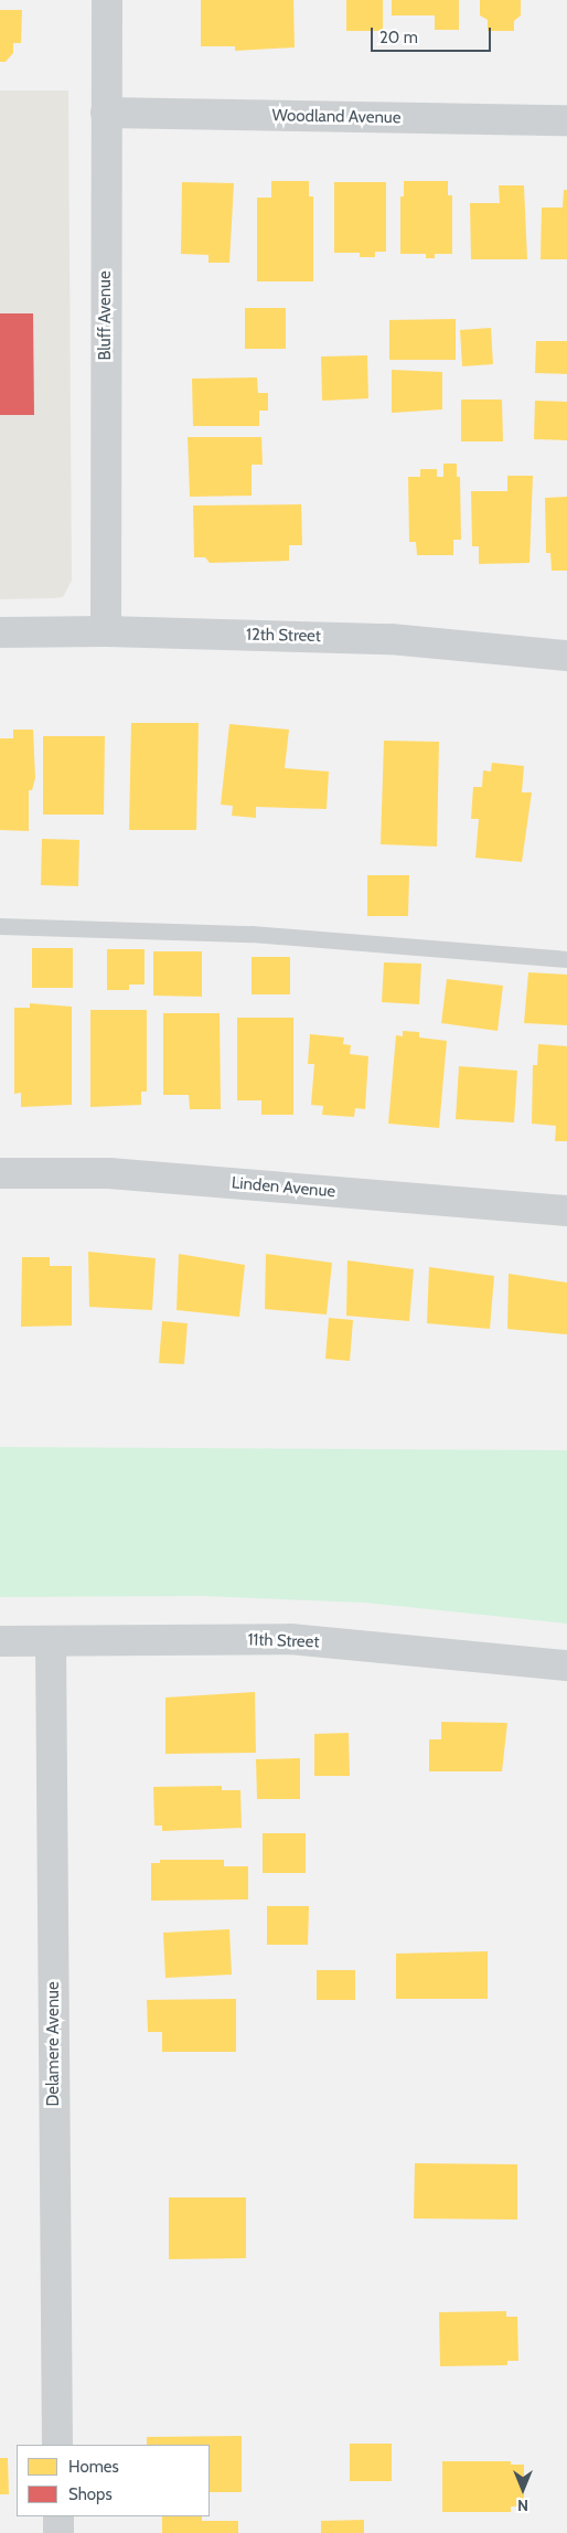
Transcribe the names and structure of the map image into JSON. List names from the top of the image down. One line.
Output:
{"streets":{"street":["Woodland Avenue","Bluff Avenue","12th Street","Linden Avenue","11th Street","Delamere Avenue"]},"crossings":[["Woodland Avenue","Bluff Avenue"],["Bluff Avenue","12th Street"],["11th Street","Delamere Avenue"]],"legend":["Homes","Shops"],"scale_bar":"20 m","north":"bottom"}
